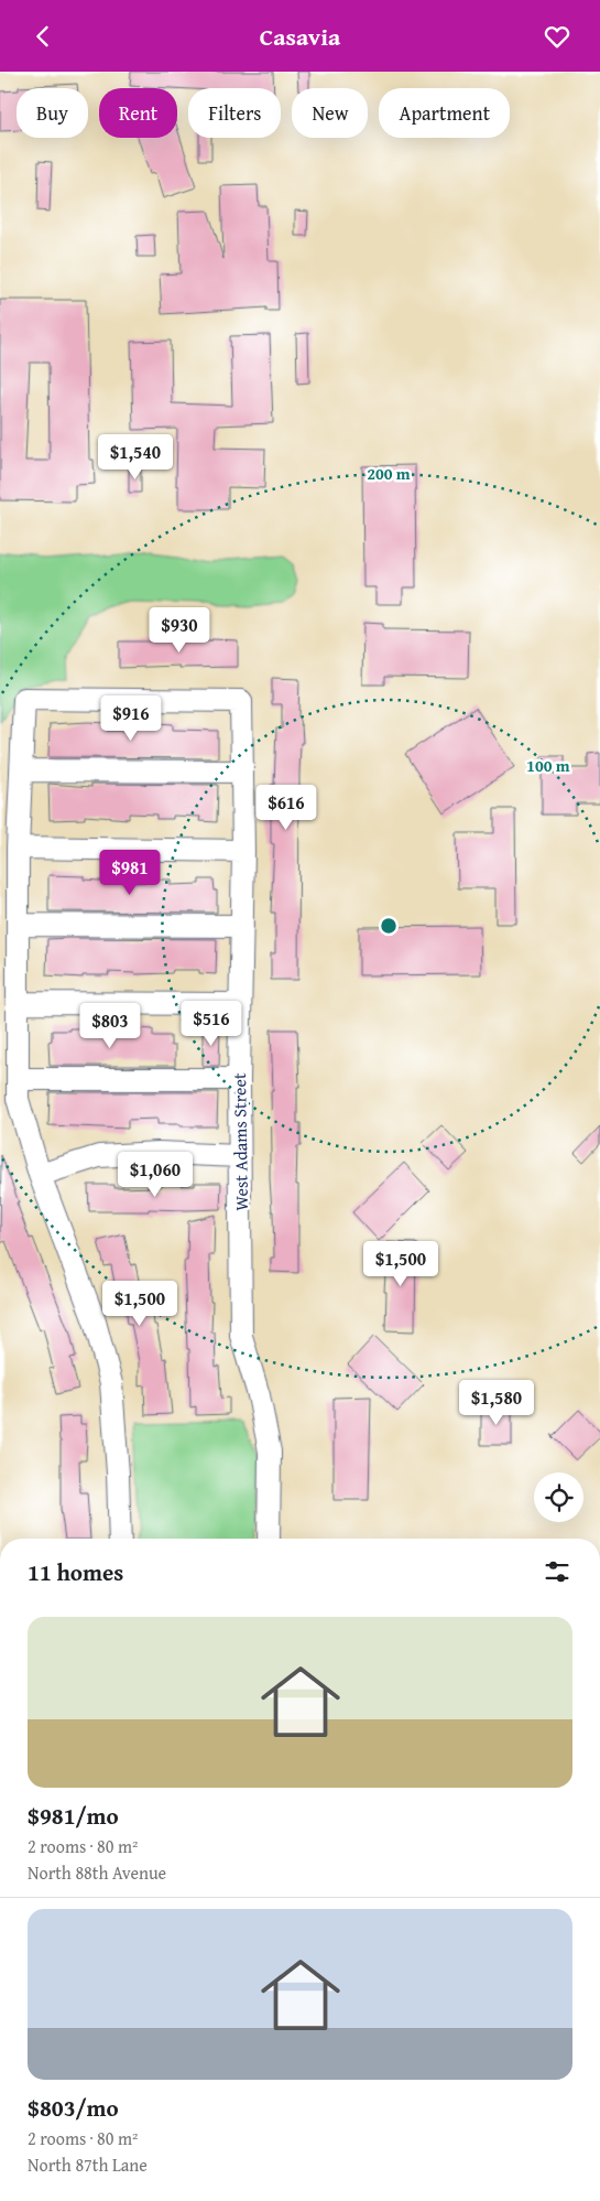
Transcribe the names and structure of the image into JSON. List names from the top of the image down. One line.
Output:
{"streets":{"street":["West Adams Street"]},"page":{"header":"Casavia","chip":["Buy","Rent","Filters","New","Apartment"],"price":["$1,540","$930","$916","$616","$981","$516","$803","$1,060","$1,500","$1,500","$1,580"],"heading":"11 homes","list":[{"name":"$981/mo","note":"2 rooms · 80 m² · North 88th Avenue"},{"name":"$803/mo","note":"2 rooms · 80 m² · North 87th Lane"}]},"rings":["200 m","100 m"]}
